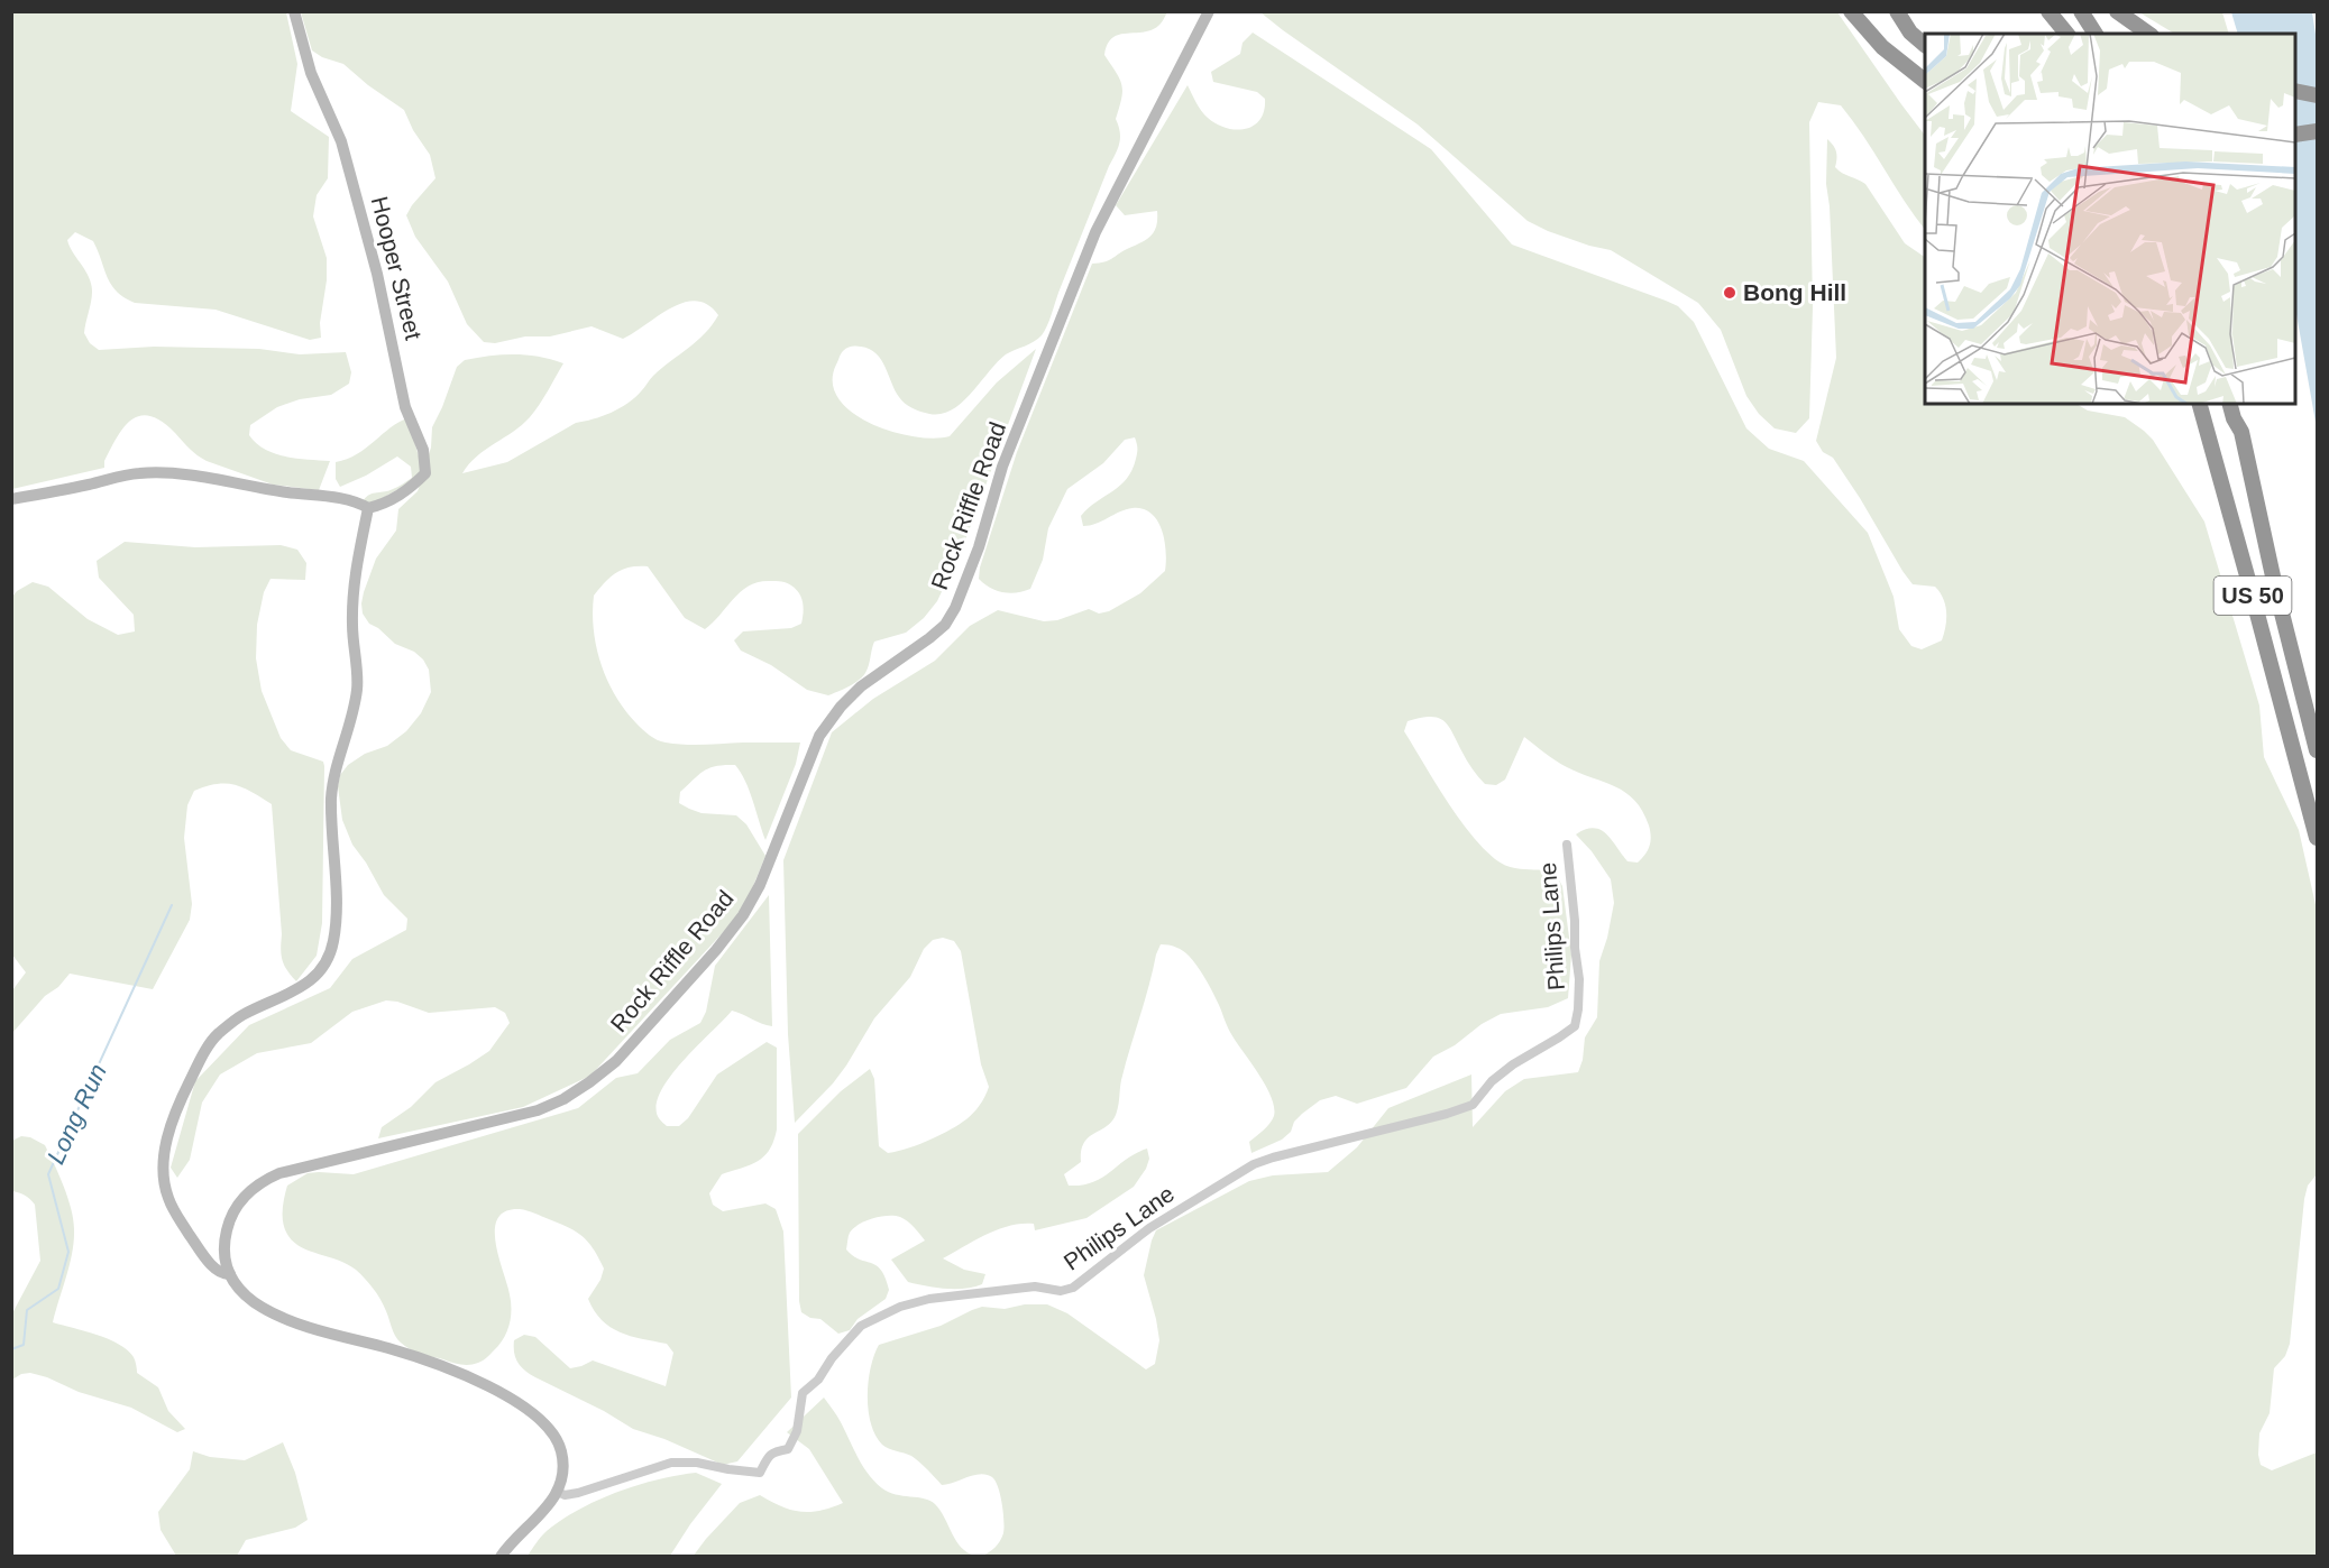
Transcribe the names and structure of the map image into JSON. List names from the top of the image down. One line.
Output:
{"streets":{"highway":["US 50"],"street":["Hooper Street","Rock Riffle Road","Philips Lane"]},"water":["Long Run"],"places":["Bong Hill"]}
